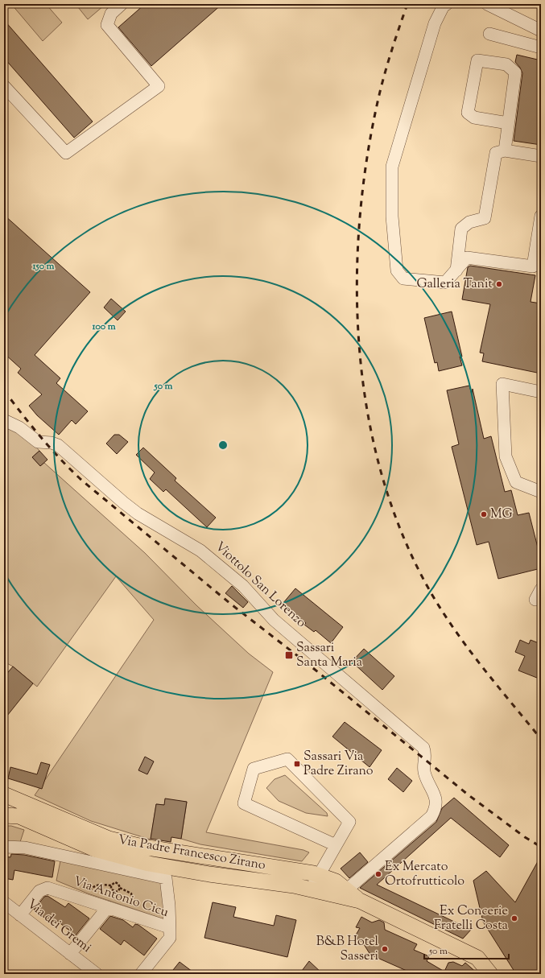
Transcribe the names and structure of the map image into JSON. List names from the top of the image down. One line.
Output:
{"streets":{"main road":["Via Padre Francesco Zirano"],"street":["Viottolo San Lorenzo","Via Antonio Cicu","Via dei Gremi"]},"crossings":[["Viottolo San Lorenzo","Via Padre Francesco Zirano"],["Via Antonio Cicu","Via dei Gremi"]],"places":{"other":["Galleria Tanit","MG","Ex Mercato Ortofrutticolo","Ex Concerie Fratelli Costa","B&B Hotel Sasseri"],"transit":["Sassari Santa Maria","Sassari Via Padre Zirano"]},"scale_bar":"50 m","rings":["150 m","100 m","50 m"]}
